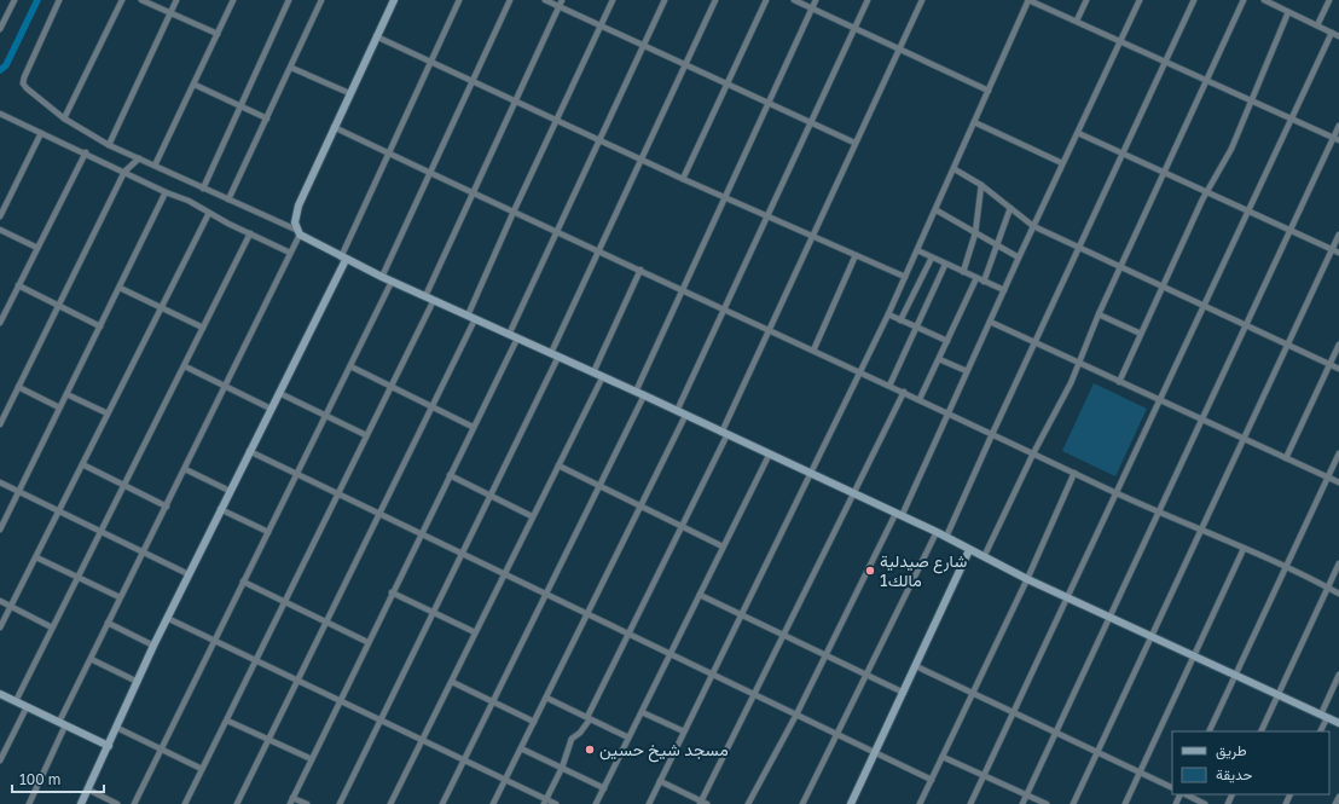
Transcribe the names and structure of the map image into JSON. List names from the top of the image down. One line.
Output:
{"places":["شارع صيدلية مالك1","مسجد شيخ حسين"],"legend":["طريق","حديقة"],"scale_bar":"100 m"}
